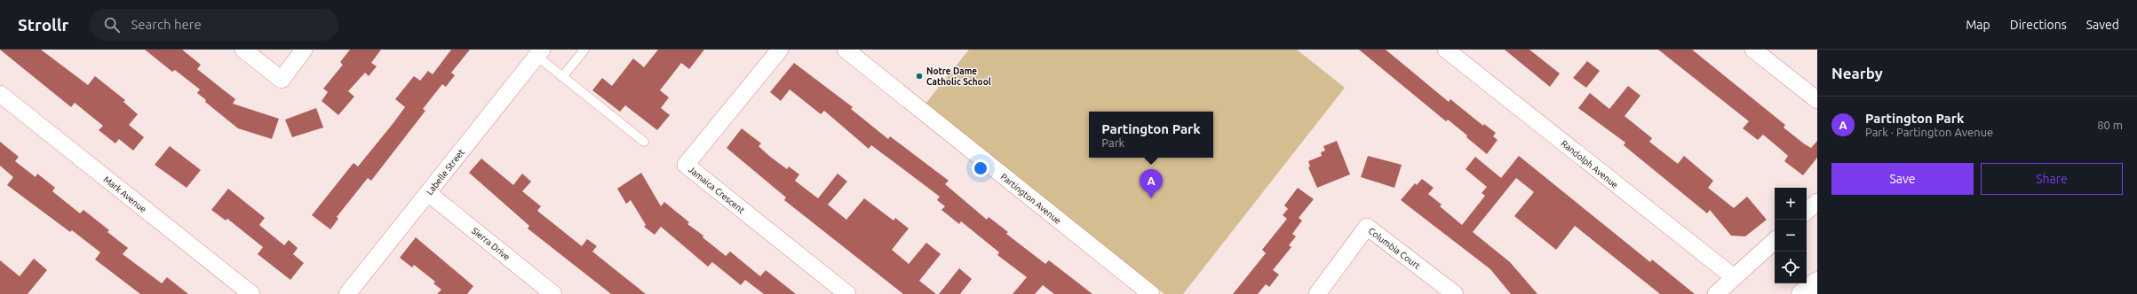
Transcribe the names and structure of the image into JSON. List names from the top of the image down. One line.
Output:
{"streets":{"street":["Randolph Avenue","Labelle Street","Jamaica Crescent","Mark Avenue","Partington Avenue","Sierra Drive","Columbia Court"]},"crossings":[["Labelle Street","Sierra Drive"]],"places":["Notre Dame Catholic School"],"page":{"header":"Strollr","search":"Search here","nav":["Map","Directions","Saved"],"heading":"Nearby","list":[{"mark":"A","name":"Partington Park","note":"Park · Partington Avenue","value":"80 m"}],"popup":["Partington Park","Park"],"buttons":["Save","Share"],"pins":"A","map_buttons":["+","−"]}}
